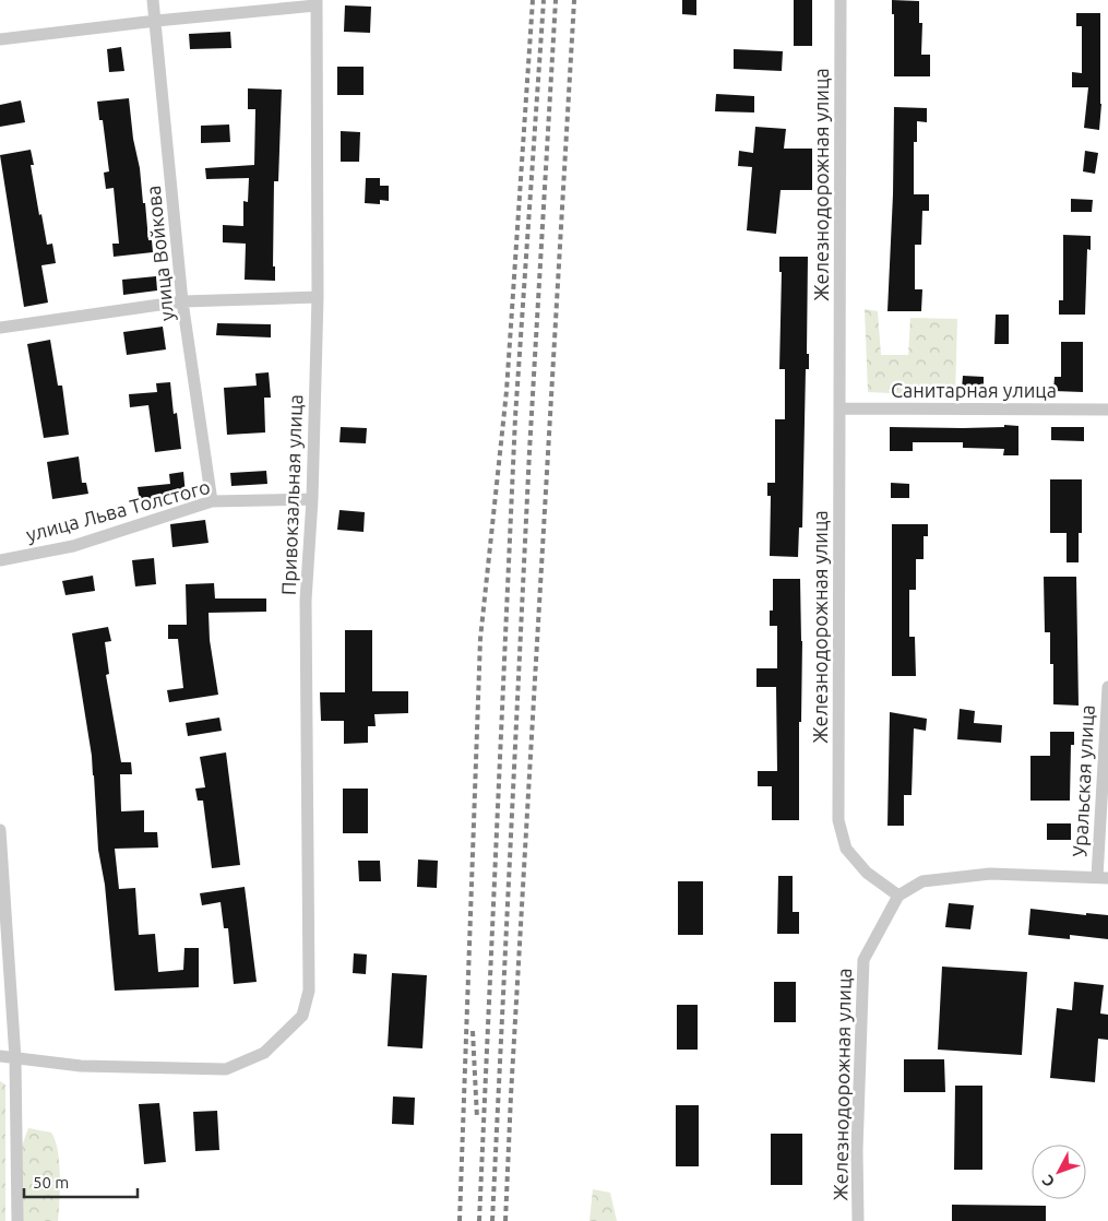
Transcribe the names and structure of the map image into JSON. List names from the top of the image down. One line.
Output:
{"streets":{"street":["Железнодорожная улица","улица Войкова","Санитарная улица","Привокзальная улица","улица Льва Толстого","Уральская улица"]},"crossings":[["Железнодорожная улица","Санитарная улица"],["улица Войкова","улица Льва Толстого"],["Привокзальная улица","улица Льва Толстого"]],"scale_bar":"50 m","north":"bottom left"}
